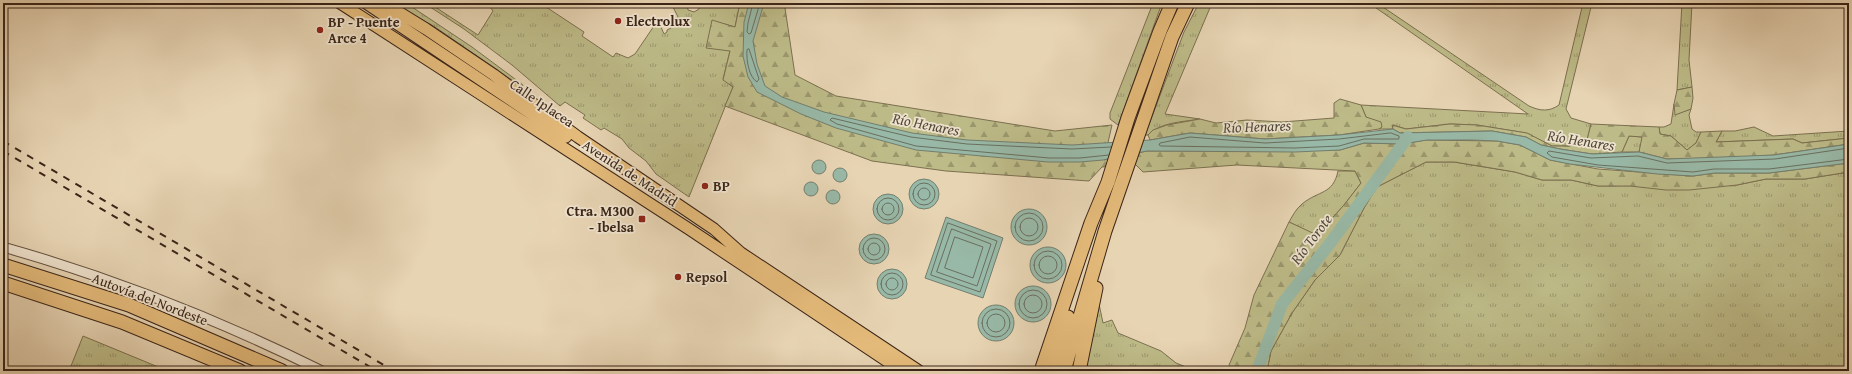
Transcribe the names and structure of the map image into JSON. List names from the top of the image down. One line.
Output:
{"streets":{"highway":["Autovía del Nordeste"],"main road":["Calle Iplacea","Avenida de Madrid"]},"crossings":[["Calle Iplacea","Avenida de Madrid"]],"water":["Río Henares","Río Torote"],"places":{"other":["Electrolux","BP - Puente Arce 4","BP","Repsol"],"transit":["Ctra. M300 - Ibelsa"]}}
